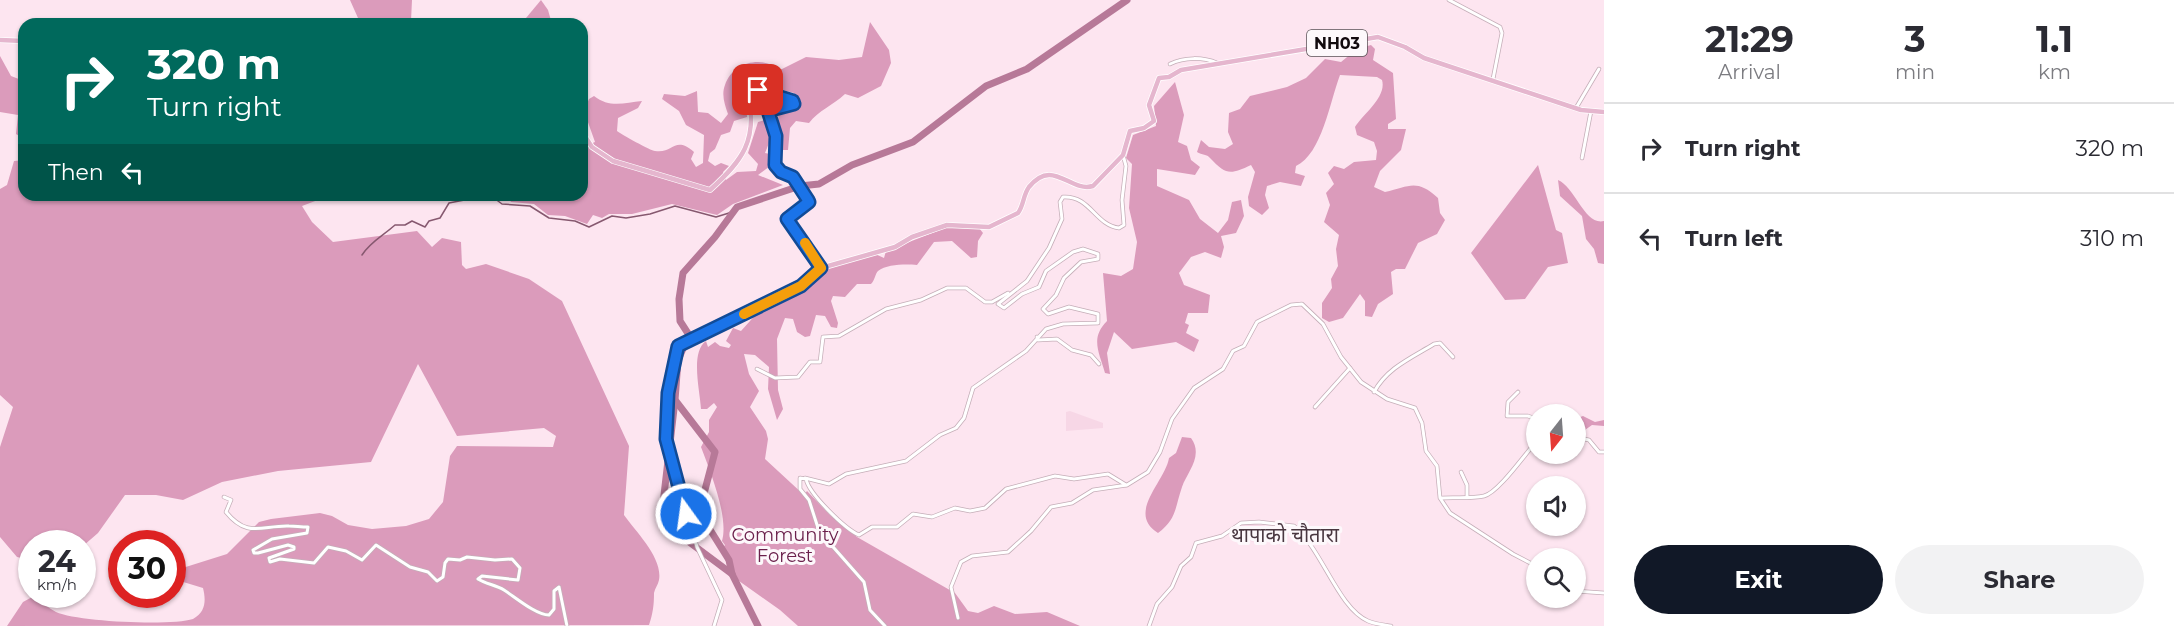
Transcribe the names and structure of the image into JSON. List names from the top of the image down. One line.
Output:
{"streets":{"main road":["NH03"]},"districts":["थापाको चौतारा"],"parks":["Community Forest"],"north":"bottom","page":{"eta":["21:29","Arrival","3","min","1.1","km"],"turn":["320 m","Turn right"],"list":[{"name":"Turn right","value":"320 m"},{"name":"Turn left","value":"310 m"}],"then":"Then","speed":"24 km/h","limit":"30","buttons":["Exit","Share"]}}
